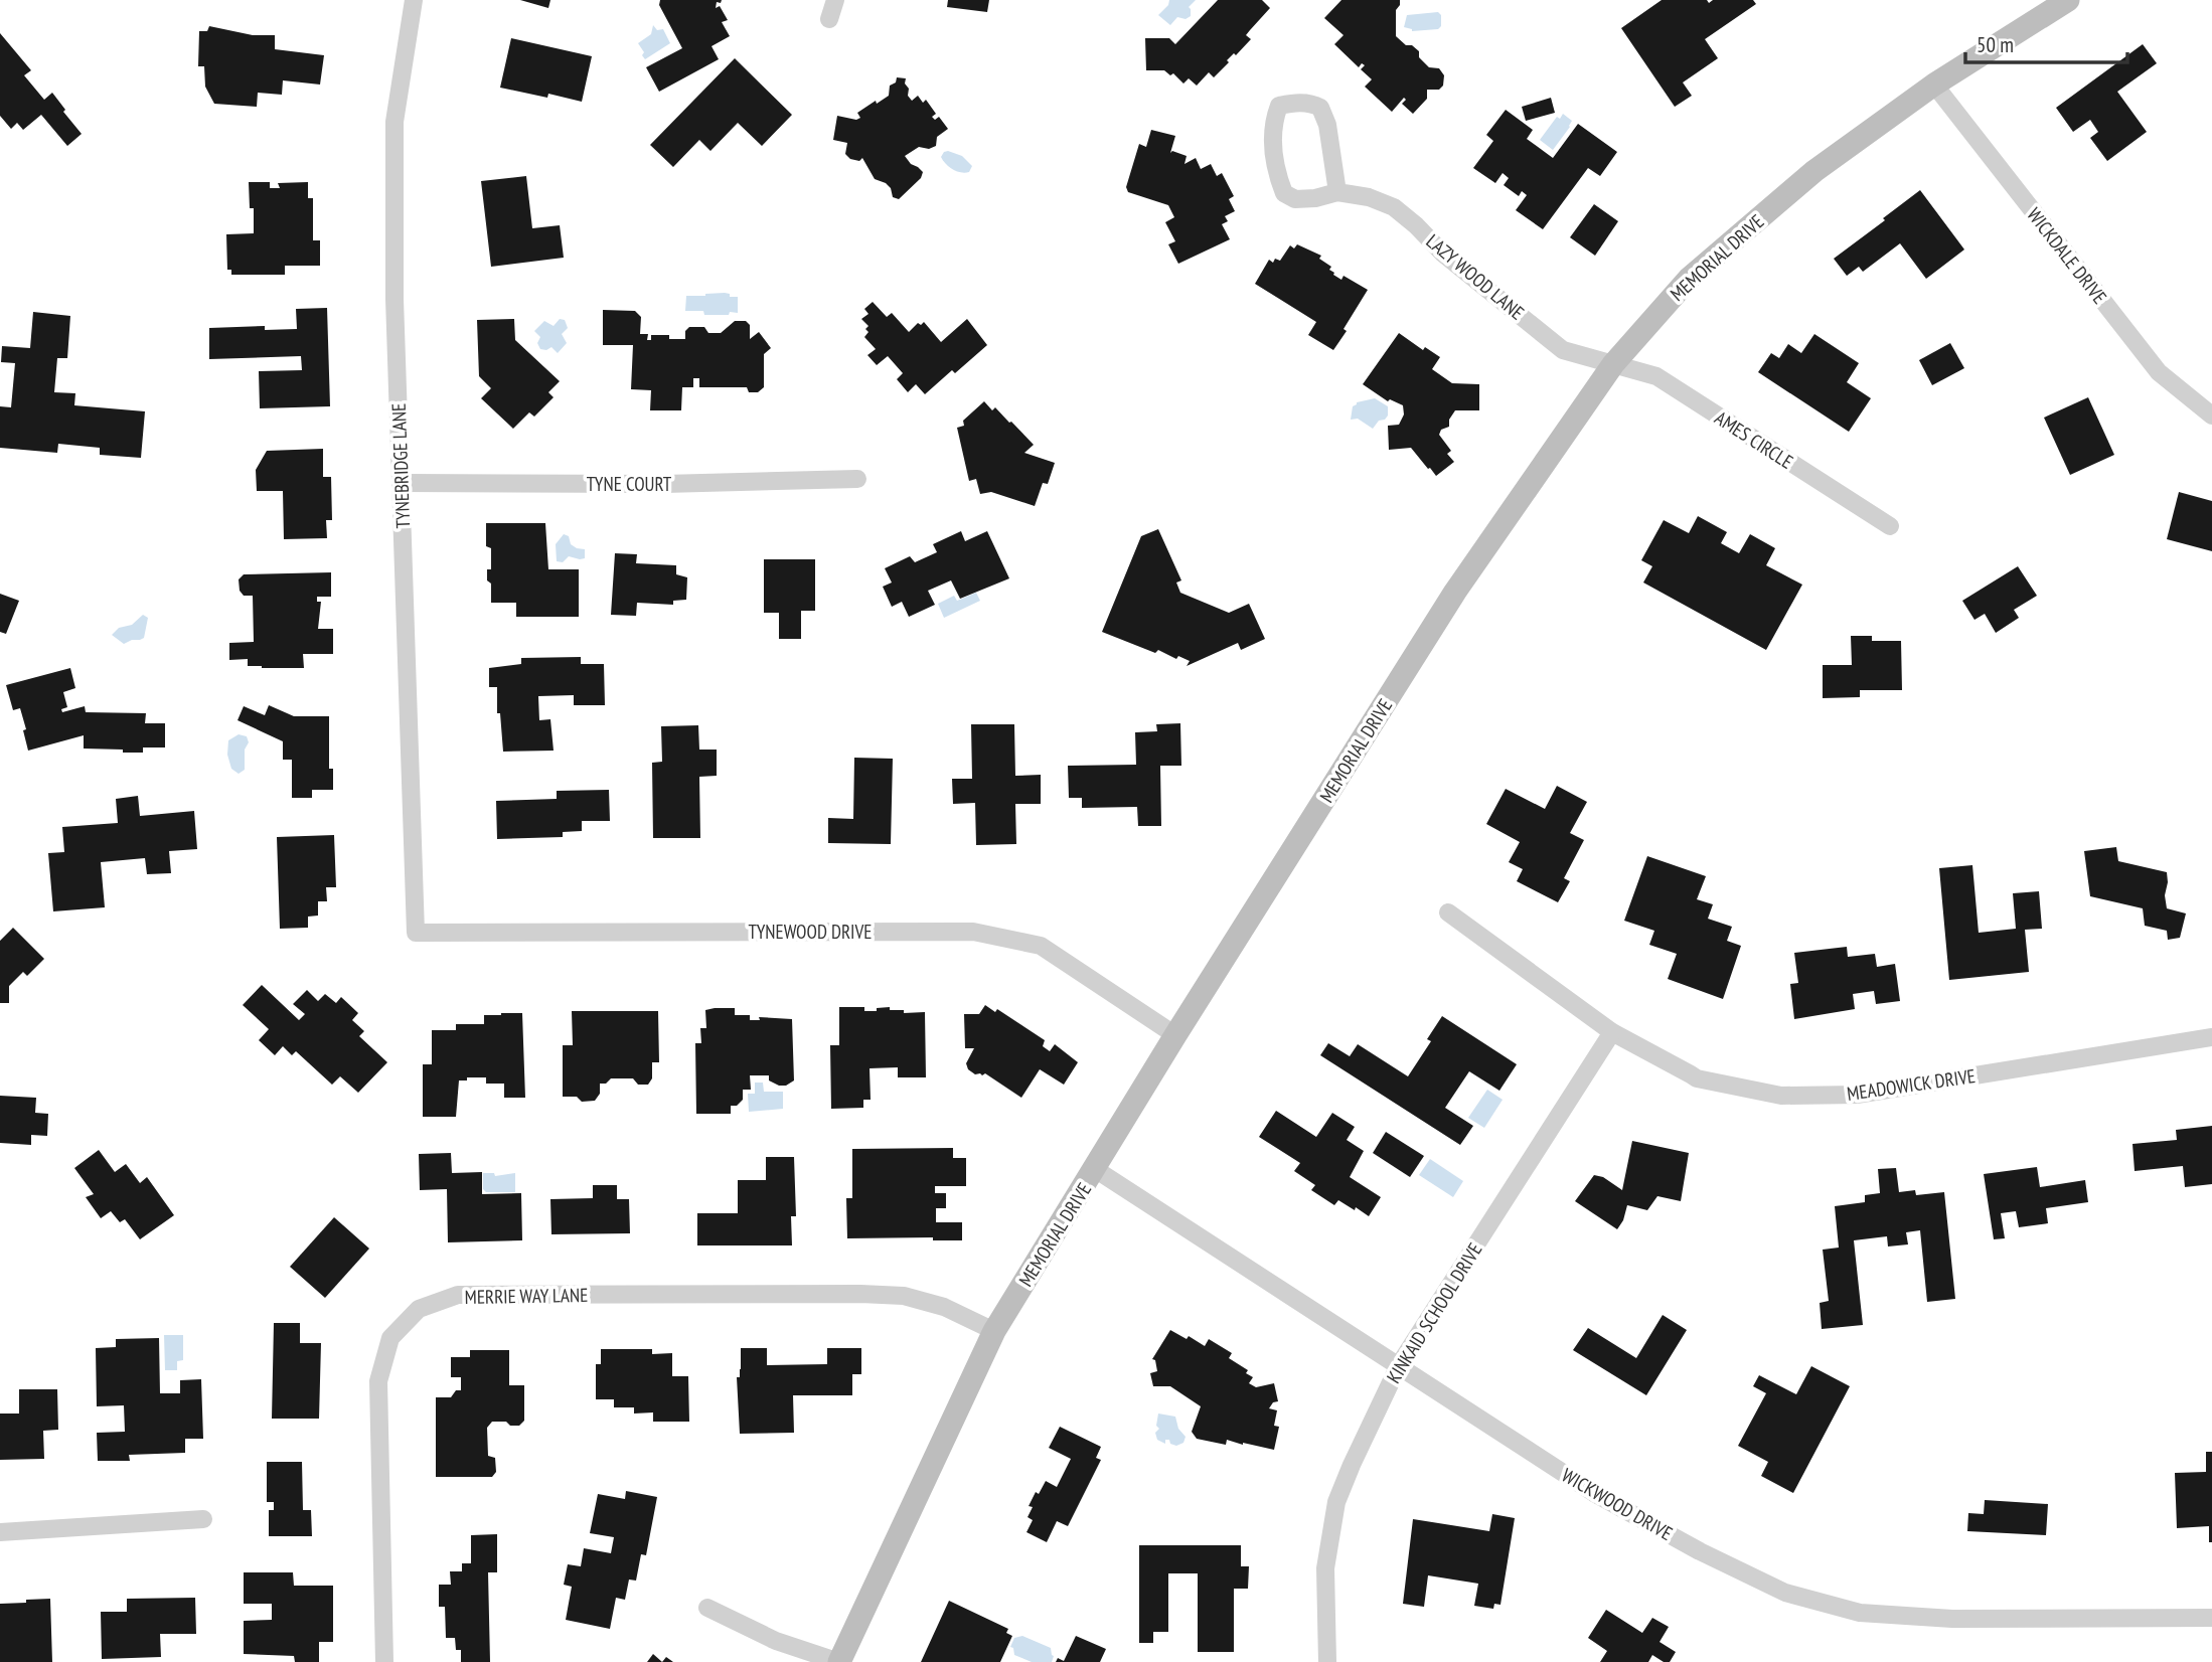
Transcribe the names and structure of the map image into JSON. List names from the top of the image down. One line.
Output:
{"streets":{"street":["WICKDALE DRIVE","MEMORIAL DRIVE","LAZY WOOD LANE","AMES CIRCLE","TYNEBRIDGE LANE","TYNE COURT","TYNEWOOD DRIVE","MEADOWICK DRIVE","MERRIE WAY LANE","KINKAID SCHOOL DRIVE","WICKWOOD DRIVE"]},"crossings":[["WICKDALE DRIVE","MEMORIAL DRIVE"],["MEMORIAL DRIVE","LAZY WOOD LANE"],["MEMORIAL DRIVE","AMES CIRCLE"],["MEMORIAL DRIVE","TYNEWOOD DRIVE"],["MEMORIAL DRIVE","MERRIE WAY LANE"],["MEMORIAL DRIVE","WICKWOOD DRIVE"],["LAZY WOOD LANE","AMES CIRCLE"],["TYNEBRIDGE LANE","TYNE COURT"],["TYNEBRIDGE LANE","TYNEWOOD DRIVE"],["MEADOWICK DRIVE","KINKAID SCHOOL DRIVE"],["KINKAID SCHOOL DRIVE","WICKWOOD DRIVE"]],"scale_bar":"50 m"}
